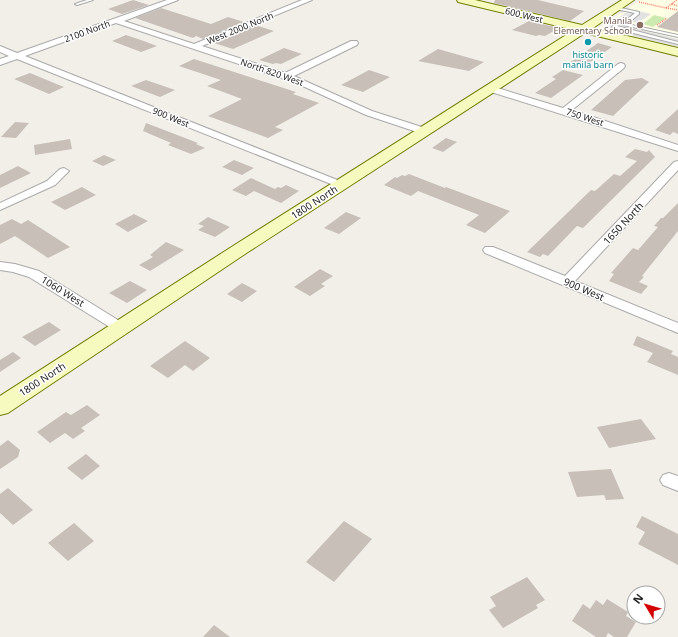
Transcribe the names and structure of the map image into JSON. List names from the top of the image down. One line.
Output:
{"streets":{"street":["600 West","West 2000 North","2100 North","North 820 West","900 West","750 West","1800 North","1650 North","1060 West"]},"crossings":[["600 West","1800 North"],["West 2000 North","North 820 West"],["2100 North","North 820 West"],["2100 North","900 West"],["North 820 West","1800 North"],["900 West","1800 North"],["900 West","1650 North"],["750 West","1800 North"],["1800 North","1060 West"]],"places":["Manila Elementary School","historic manila barn"],"north":"top left"}
